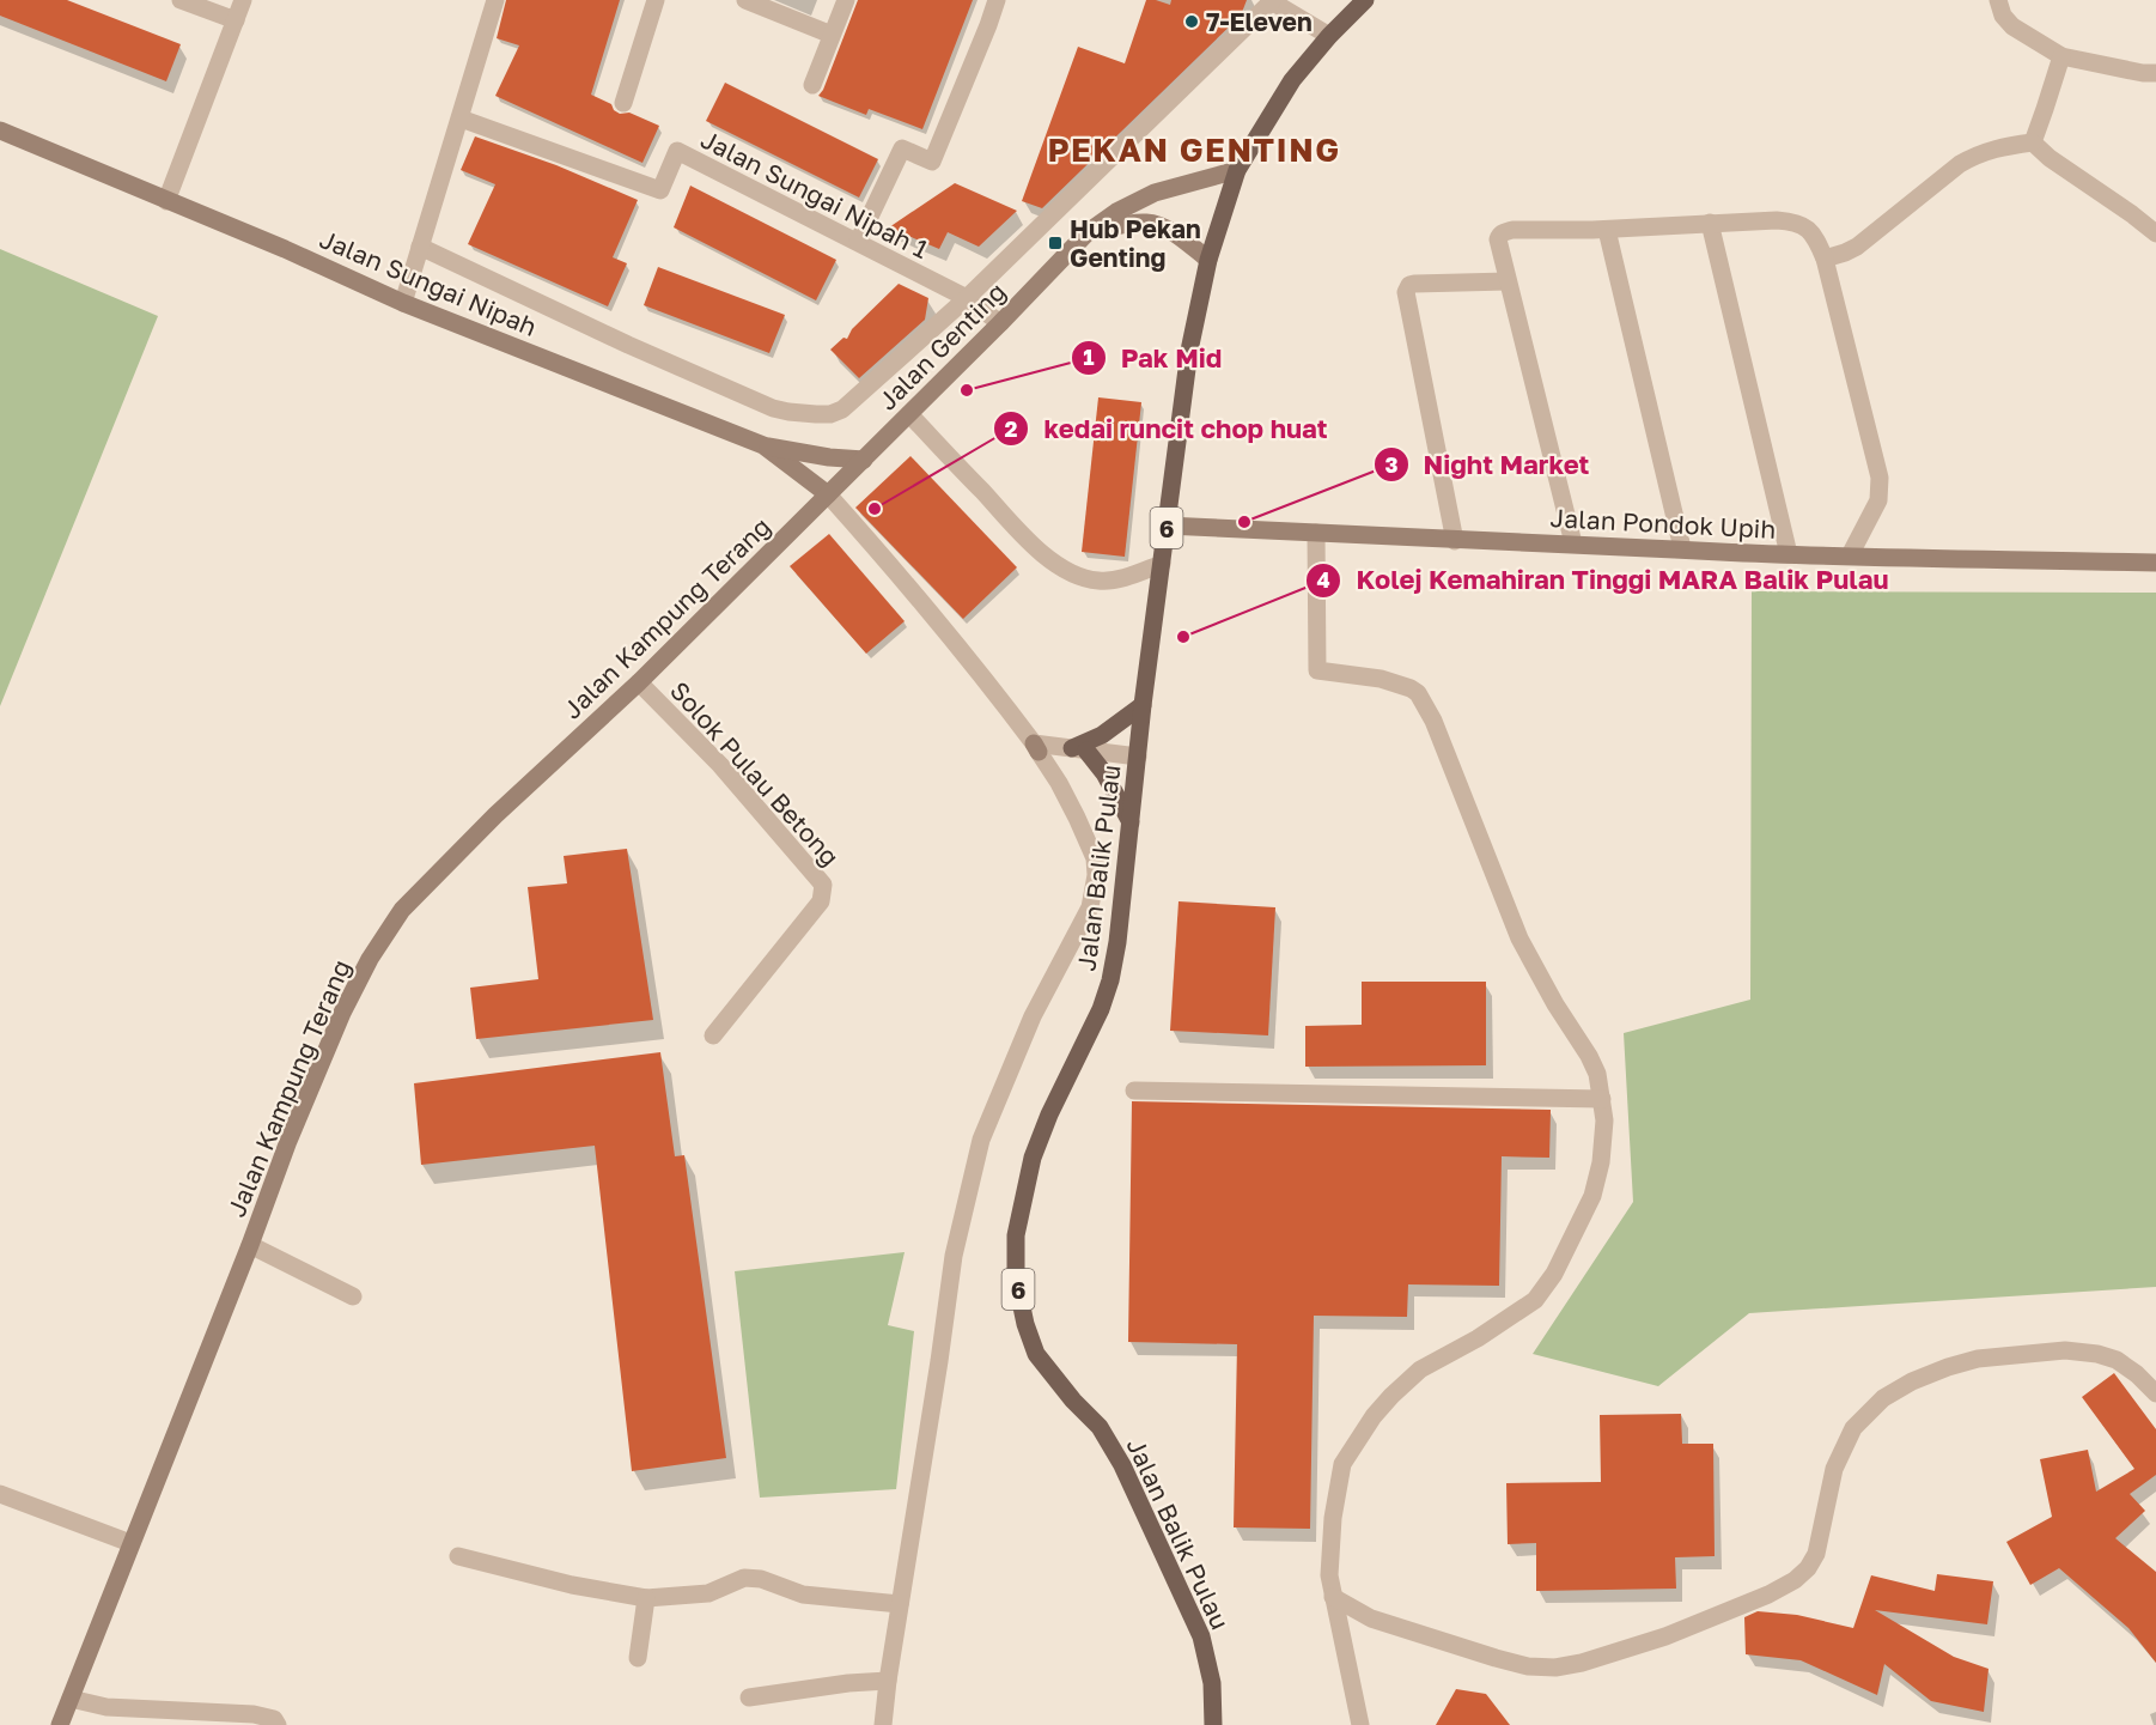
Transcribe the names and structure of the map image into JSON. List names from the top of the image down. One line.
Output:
{"streets":{"main road":["Jalan Sungai Nipah","Jalan Genting","Jalan Pondok Upih","6","Jalan Kampung Terang","Jalan Balik Pulau"],"street":["Jalan Sungai Nipah 1","Solok Pulau Betong"]},"crossings":[["Jalan Sungai Nipah 1","Jalan Genting"],["Jalan Sungai Nipah","Jalan Genting"],["Jalan Sungai Nipah","Jalan Kampung Terang"],["Jalan Genting","Jalan Kampung Terang"],["Jalan Genting","Jalan Balik Pulau"],["Jalan Pondok Upih","Jalan Balik Pulau"],["Jalan Kampung Terang","Solok Pulau Betong"]],"districts":["PEKAN GENTING"],"places":{"other":["7-Eleven","Pak Mid","kedai runcit chop huat","Night Market","Kolej Kemahiran Tinggi MARA Balik Pulau"],"transit":["Hub Pekan Genting"]}}
